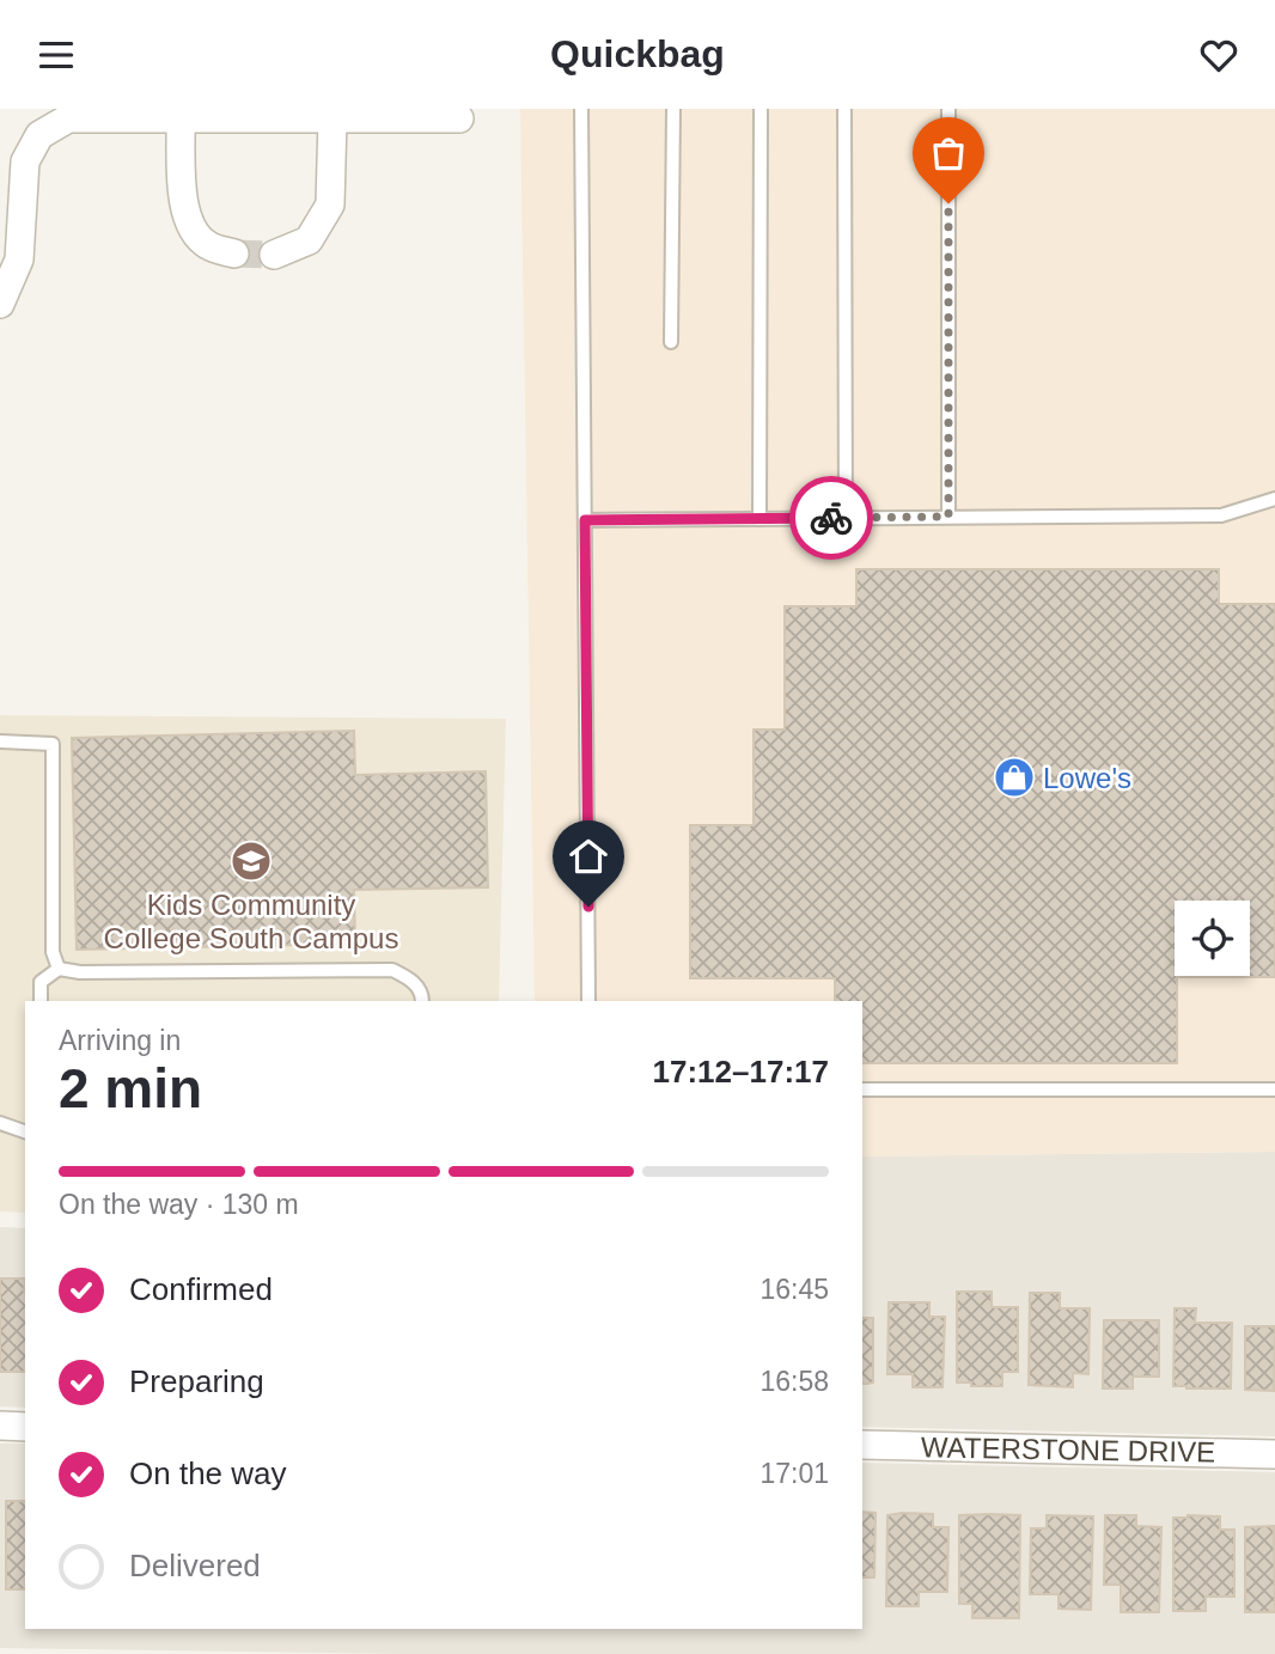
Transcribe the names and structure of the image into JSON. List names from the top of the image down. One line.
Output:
{"streets":{"street":["WATERSTONE DRIVE"]},"places":{"shop":["Lowe's"],"school or university":["Kids Community College South Campus"]},"page":{"header":"Quickbag","heading":["2 min","Arriving in","17:12–17:17"],"bar":"On the way · 130 m","list":[["Confirmed","16:45"],["Preparing","16:58"],["On the way","17:01"],"Delivered"]}}
